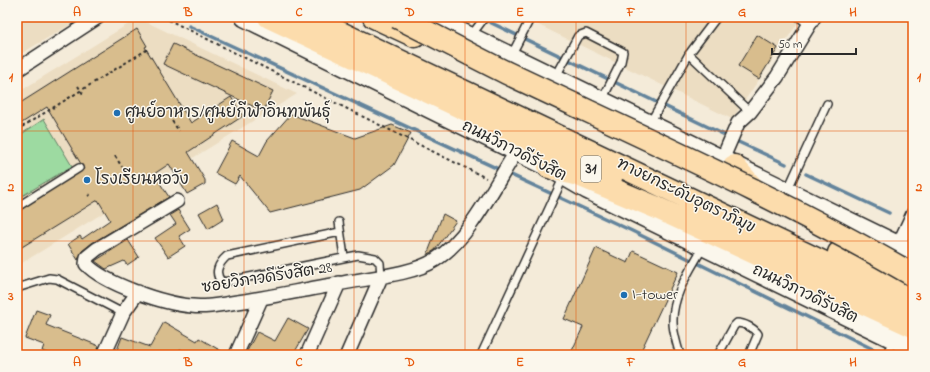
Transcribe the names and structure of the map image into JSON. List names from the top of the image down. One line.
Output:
{"streets":{"highway":["ถนนวิภาวดีรังสิต","31","ทางยกระดับอุตราภิมุข"],"street":["ซอยวิภาวดีรังสิต 28"]},"crossings":[["ถนนวิภาวดีรังสิต","ซอยวิภาวดีรังสิต 28"]],"places":["ศูนย์อาหาร/ศูนย์กีฬาอินทพันธุ์","โรงเรียนหอวัง","I-tower"],"scale_bar":"50 m","grid":{"columns":["A","B","C","D","E","F","G","H"],"rows":["1","2","3"]}}
